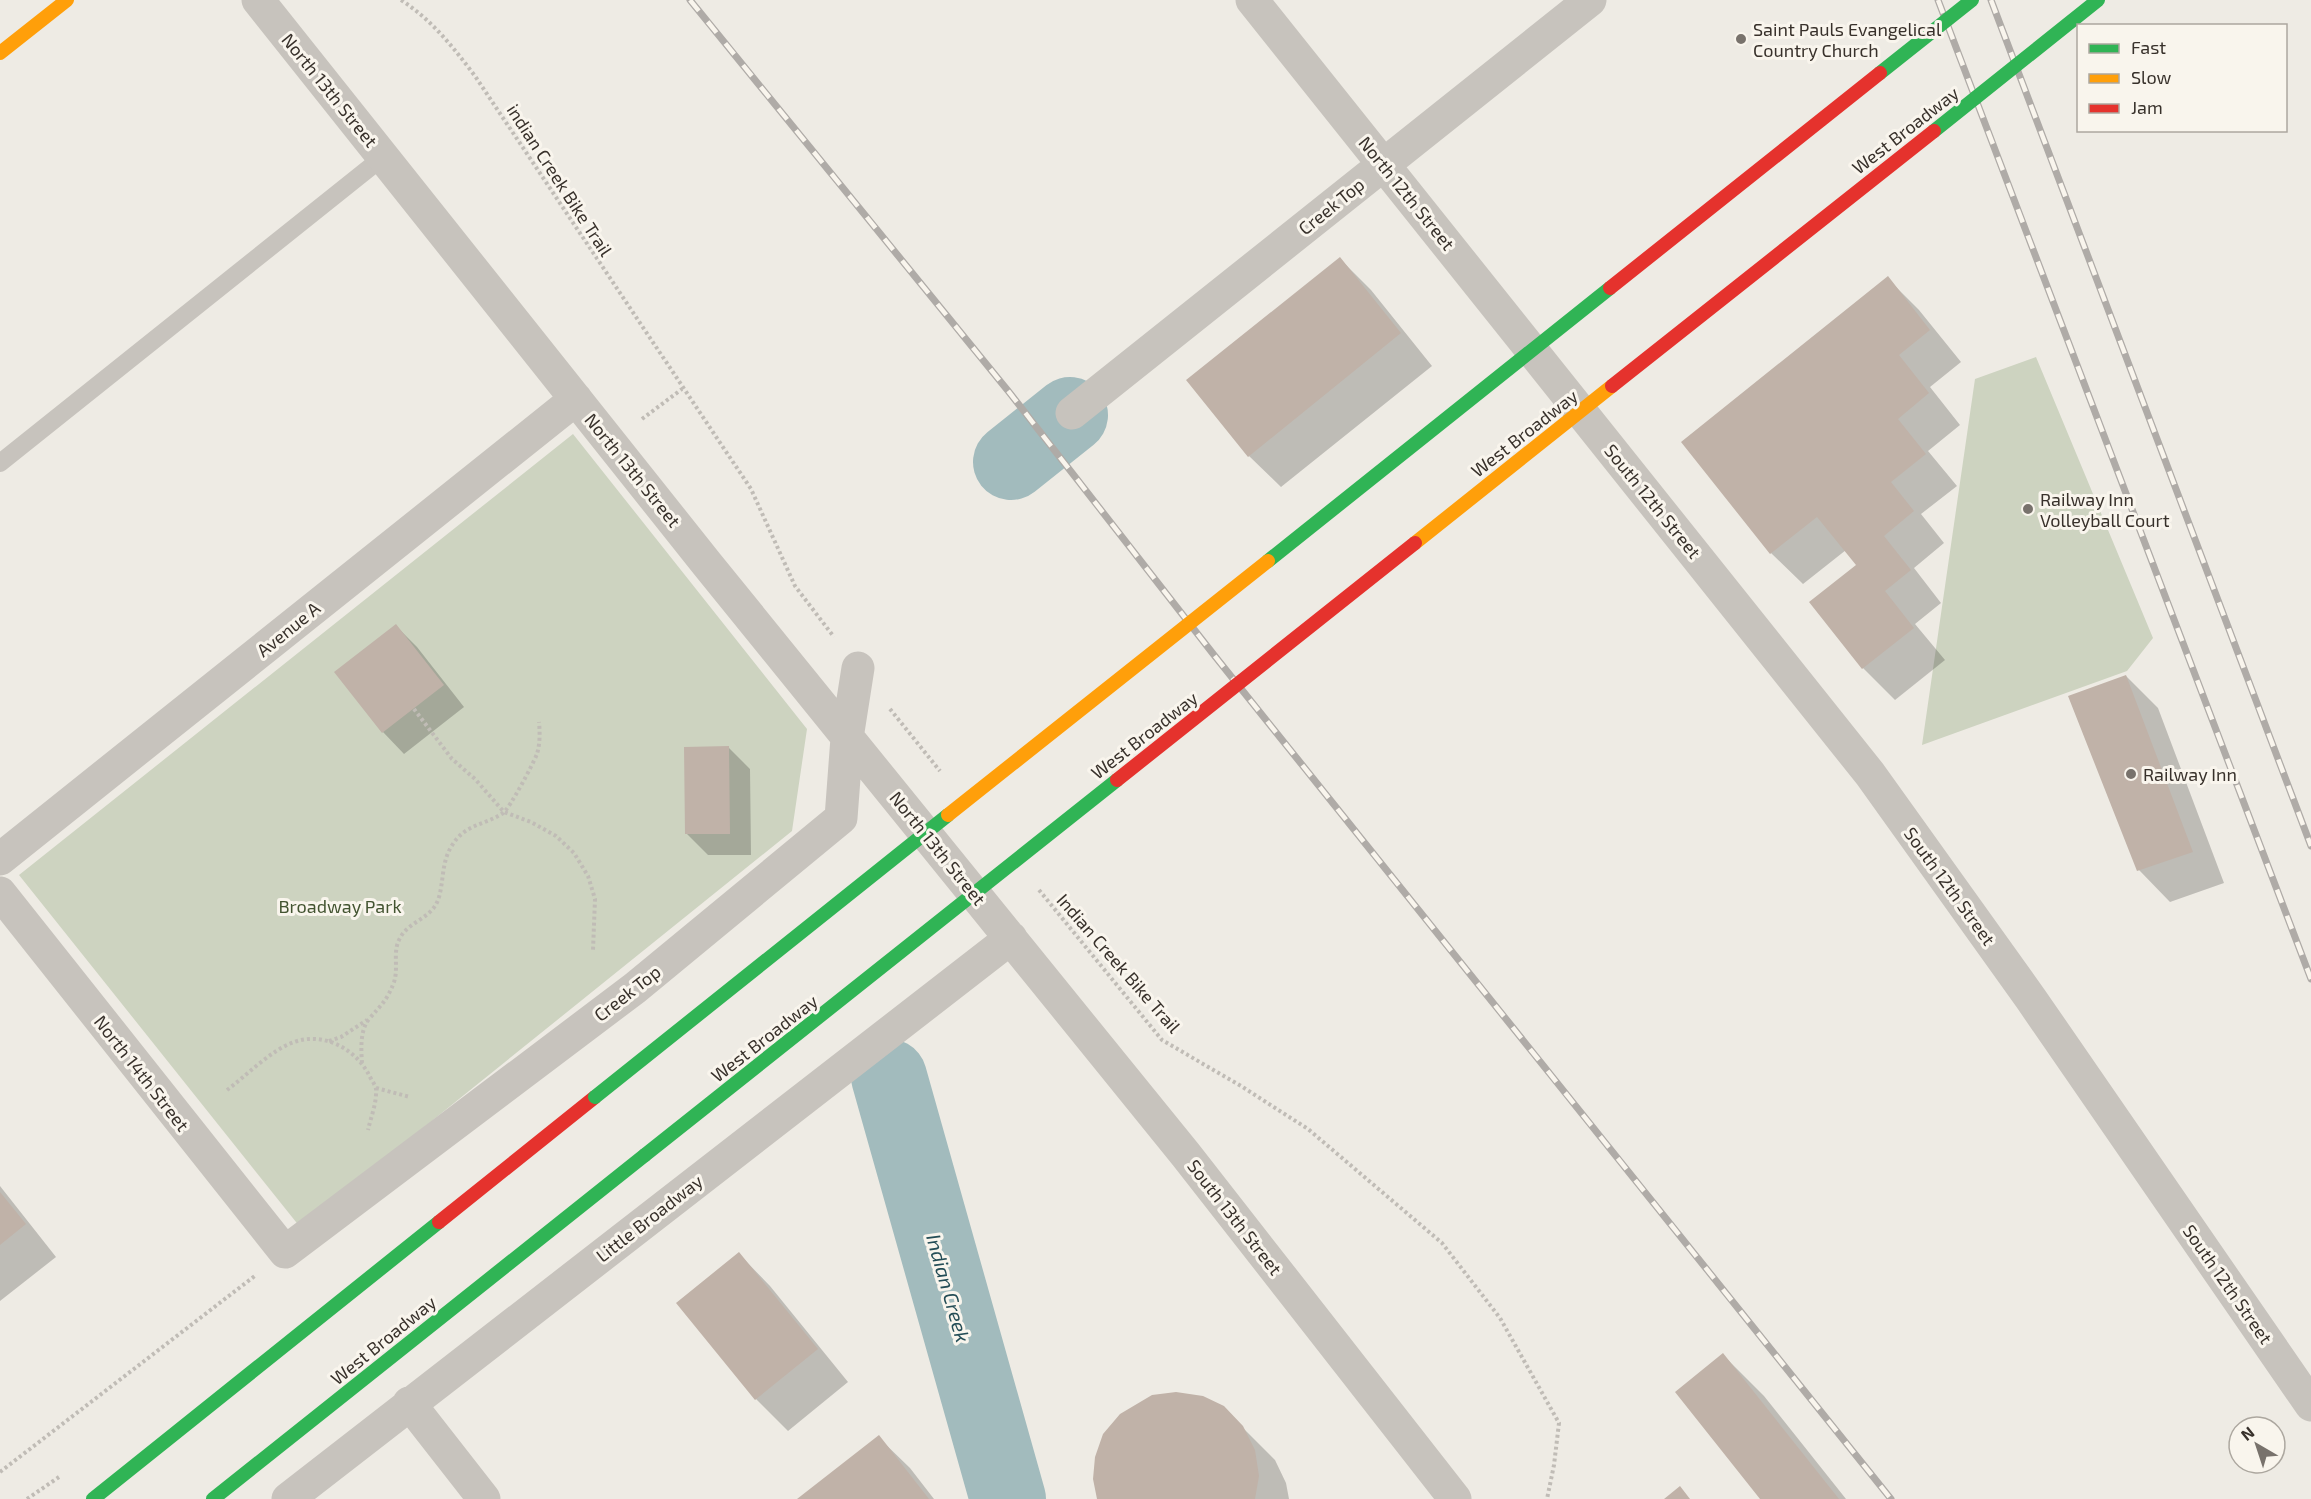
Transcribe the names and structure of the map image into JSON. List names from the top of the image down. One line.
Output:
{"streets":{"main road":["West Broadway"],"street":["North 13th Street","North 12th Street","Creek Top","South 12th Street","Avenue A","North 14th Street","South 13th Street","Little Broadway"],"path":["indian Creek Bike Trail","Indian Creek Bike Trail"]},"crossings":[["North 13th Street","Creek Top"],["North 13th Street","Avenue A"],["North 13th Street","South 13th Street"],["North 13th Street","Little Broadway"],["North 12th Street","Creek Top"],["North 12th Street","South 12th Street"],["Creek Top","North 14th Street"],["South 13th Street","Little Broadway"]],"water":["Indian Creek"],"parks":["Broadway Park"],"places":["Saint Pauls Evangelical Country Church","Railway Inn Volleyball Court","Railway Inn"],"legend":["Fast","Slow","Jam"],"north":"top left"}
